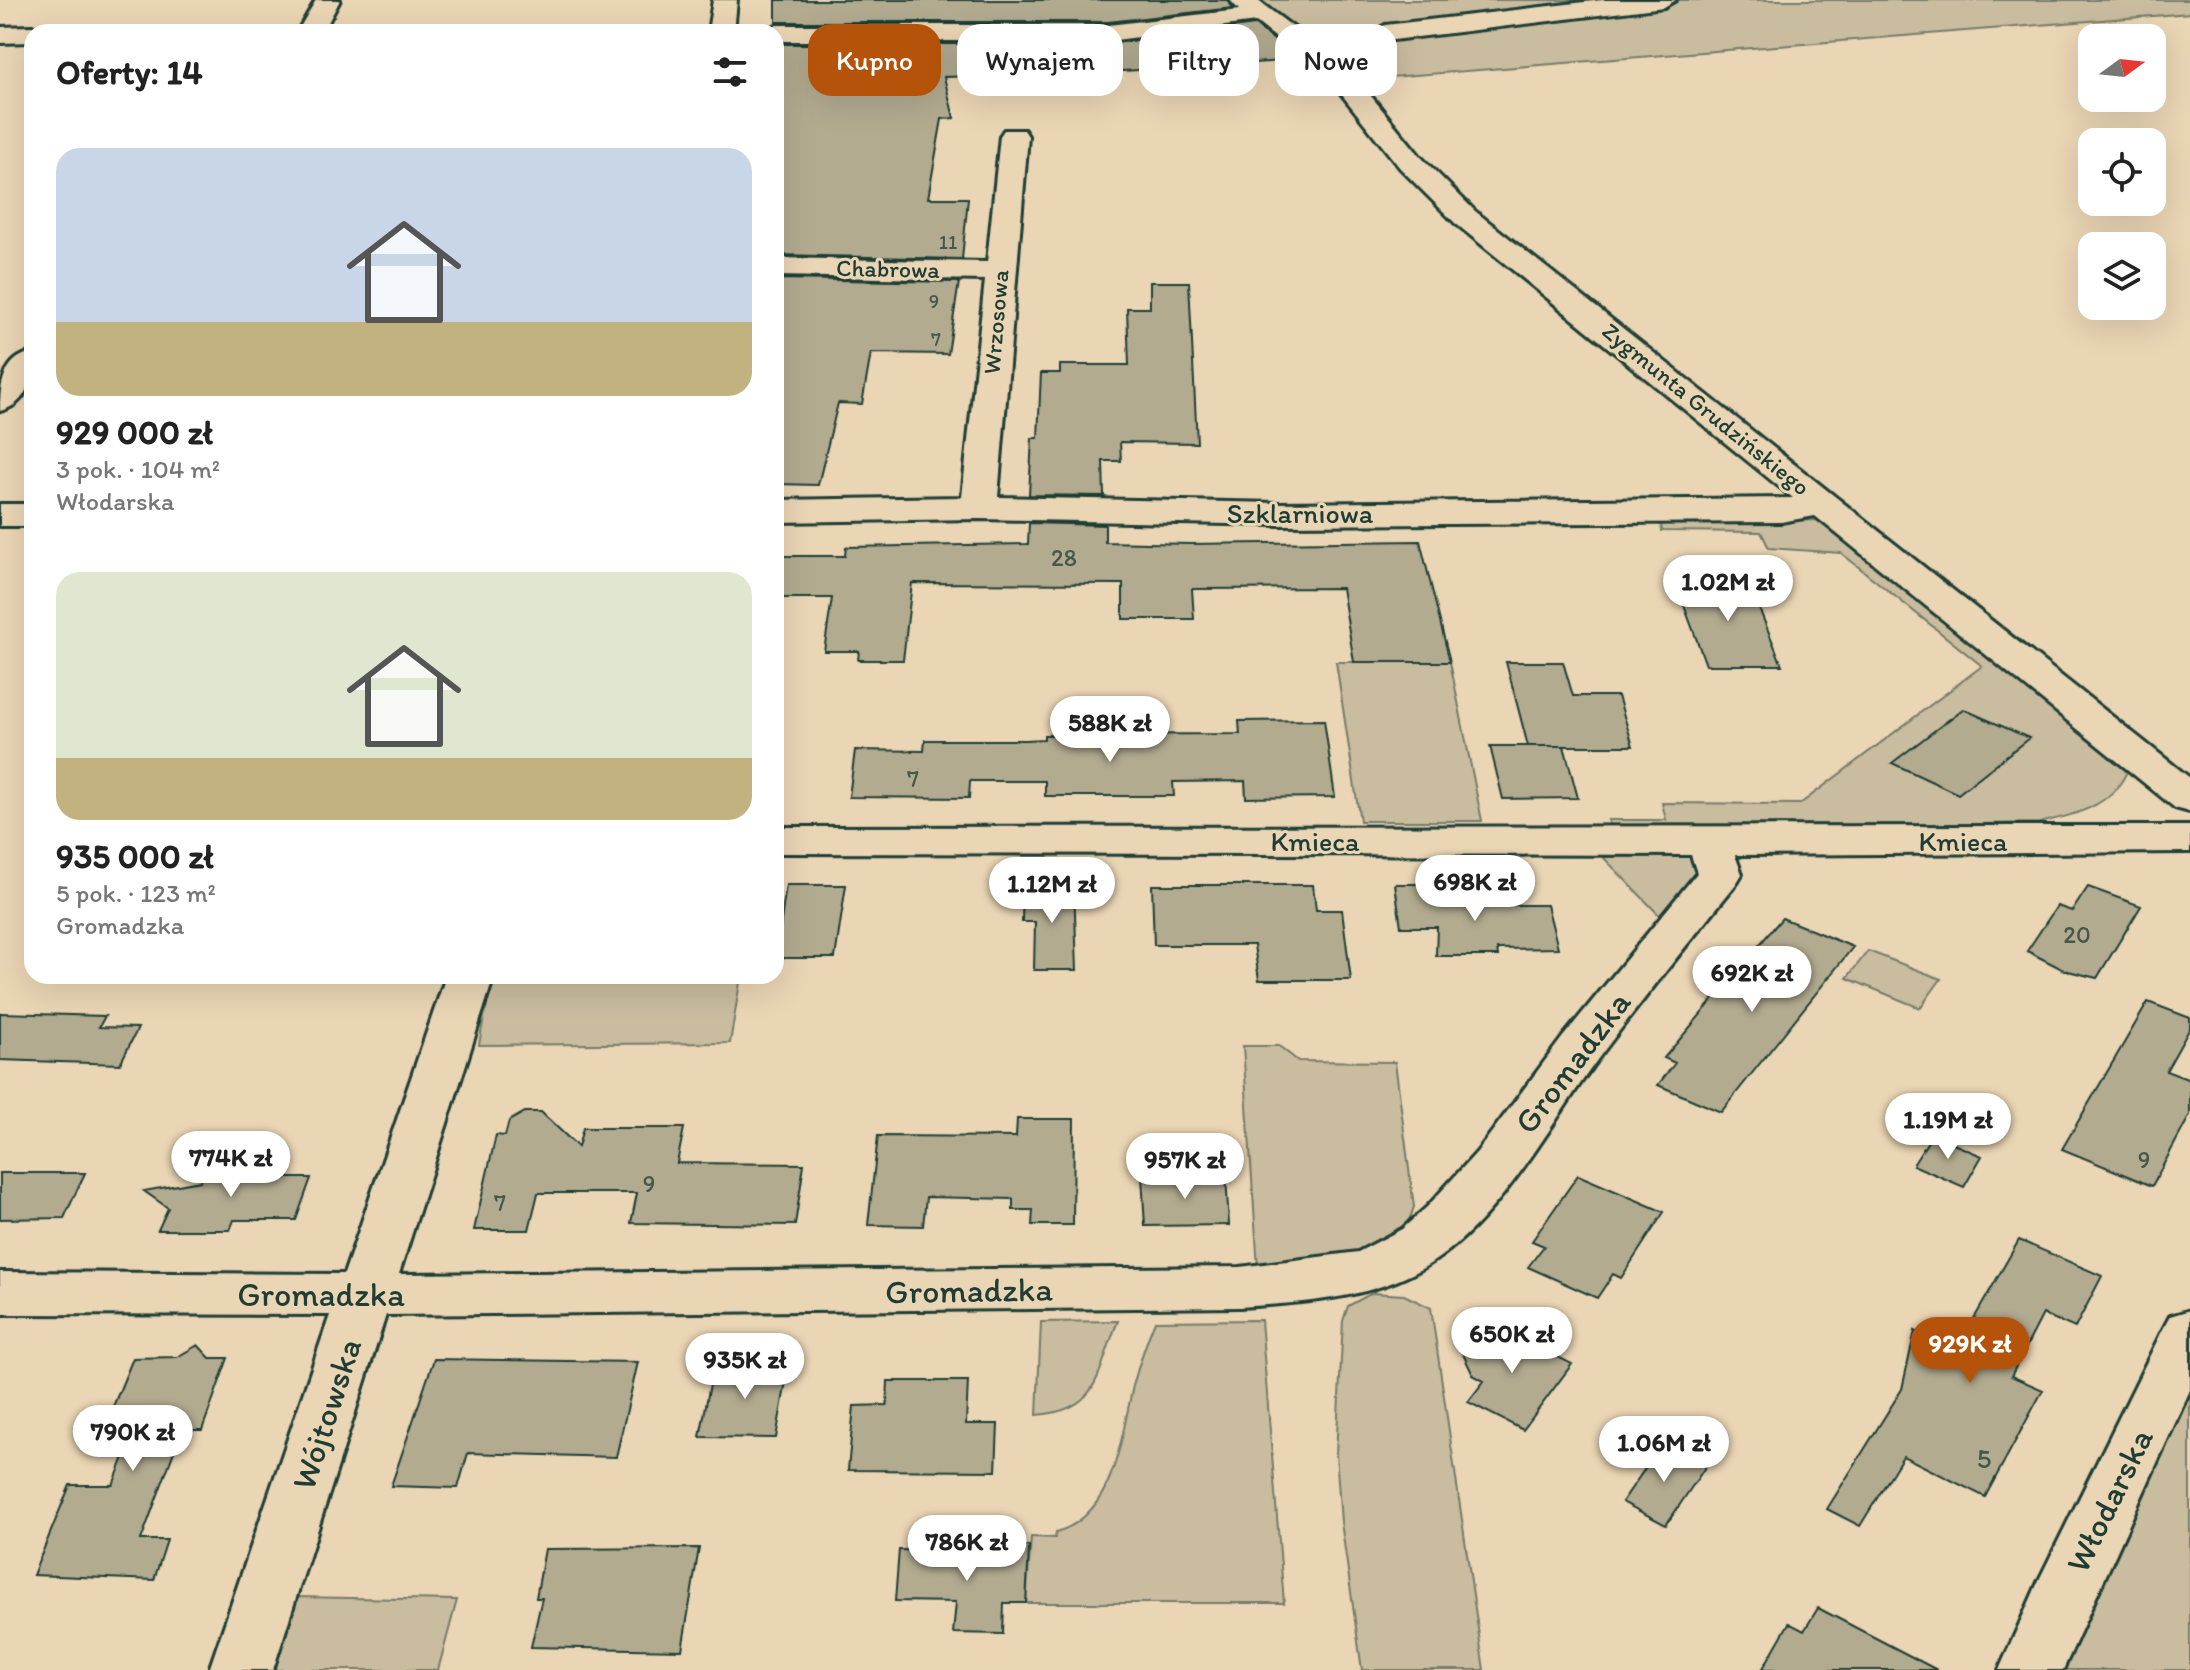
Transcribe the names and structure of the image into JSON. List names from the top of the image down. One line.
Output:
{"streets":{"street":["Chabrowa","Wrzosowa","Zygmunta Grudzińskiego","Szklarniowa","Kmieca","Gromadzka","Wójtowska","Włodarska"]},"crossings":[["Chabrowa","Wrzosowa"],["Wrzosowa","Szklarniowa"],["Zygmunta Grudzińskiego","Szklarniowa"],["Kmieca","Gromadzka"],["Gromadzka","Wójtowska"]],"house_numbers":["11","9","7","28","7","20","9","9","7","5"],"north":"right","page":{"chip":["Kupno","Wynajem","Filtry","Nowe"],"heading":"Oferty: 14","list":[{"name":"929 000 zł","note":"3 pok. · 104 m² · Włodarska"},{"name":"935 000 zł","note":"5 pok. · 123 m² · Gromadzka"}],"price":["1.02M zł","588K zł","698K zł","1.12M zł","692K zł","1.19M zł","774K zł","957K zł","650K zł","929K zł","935K zł","790K zł","1.06M zł","786K zł"]}}
